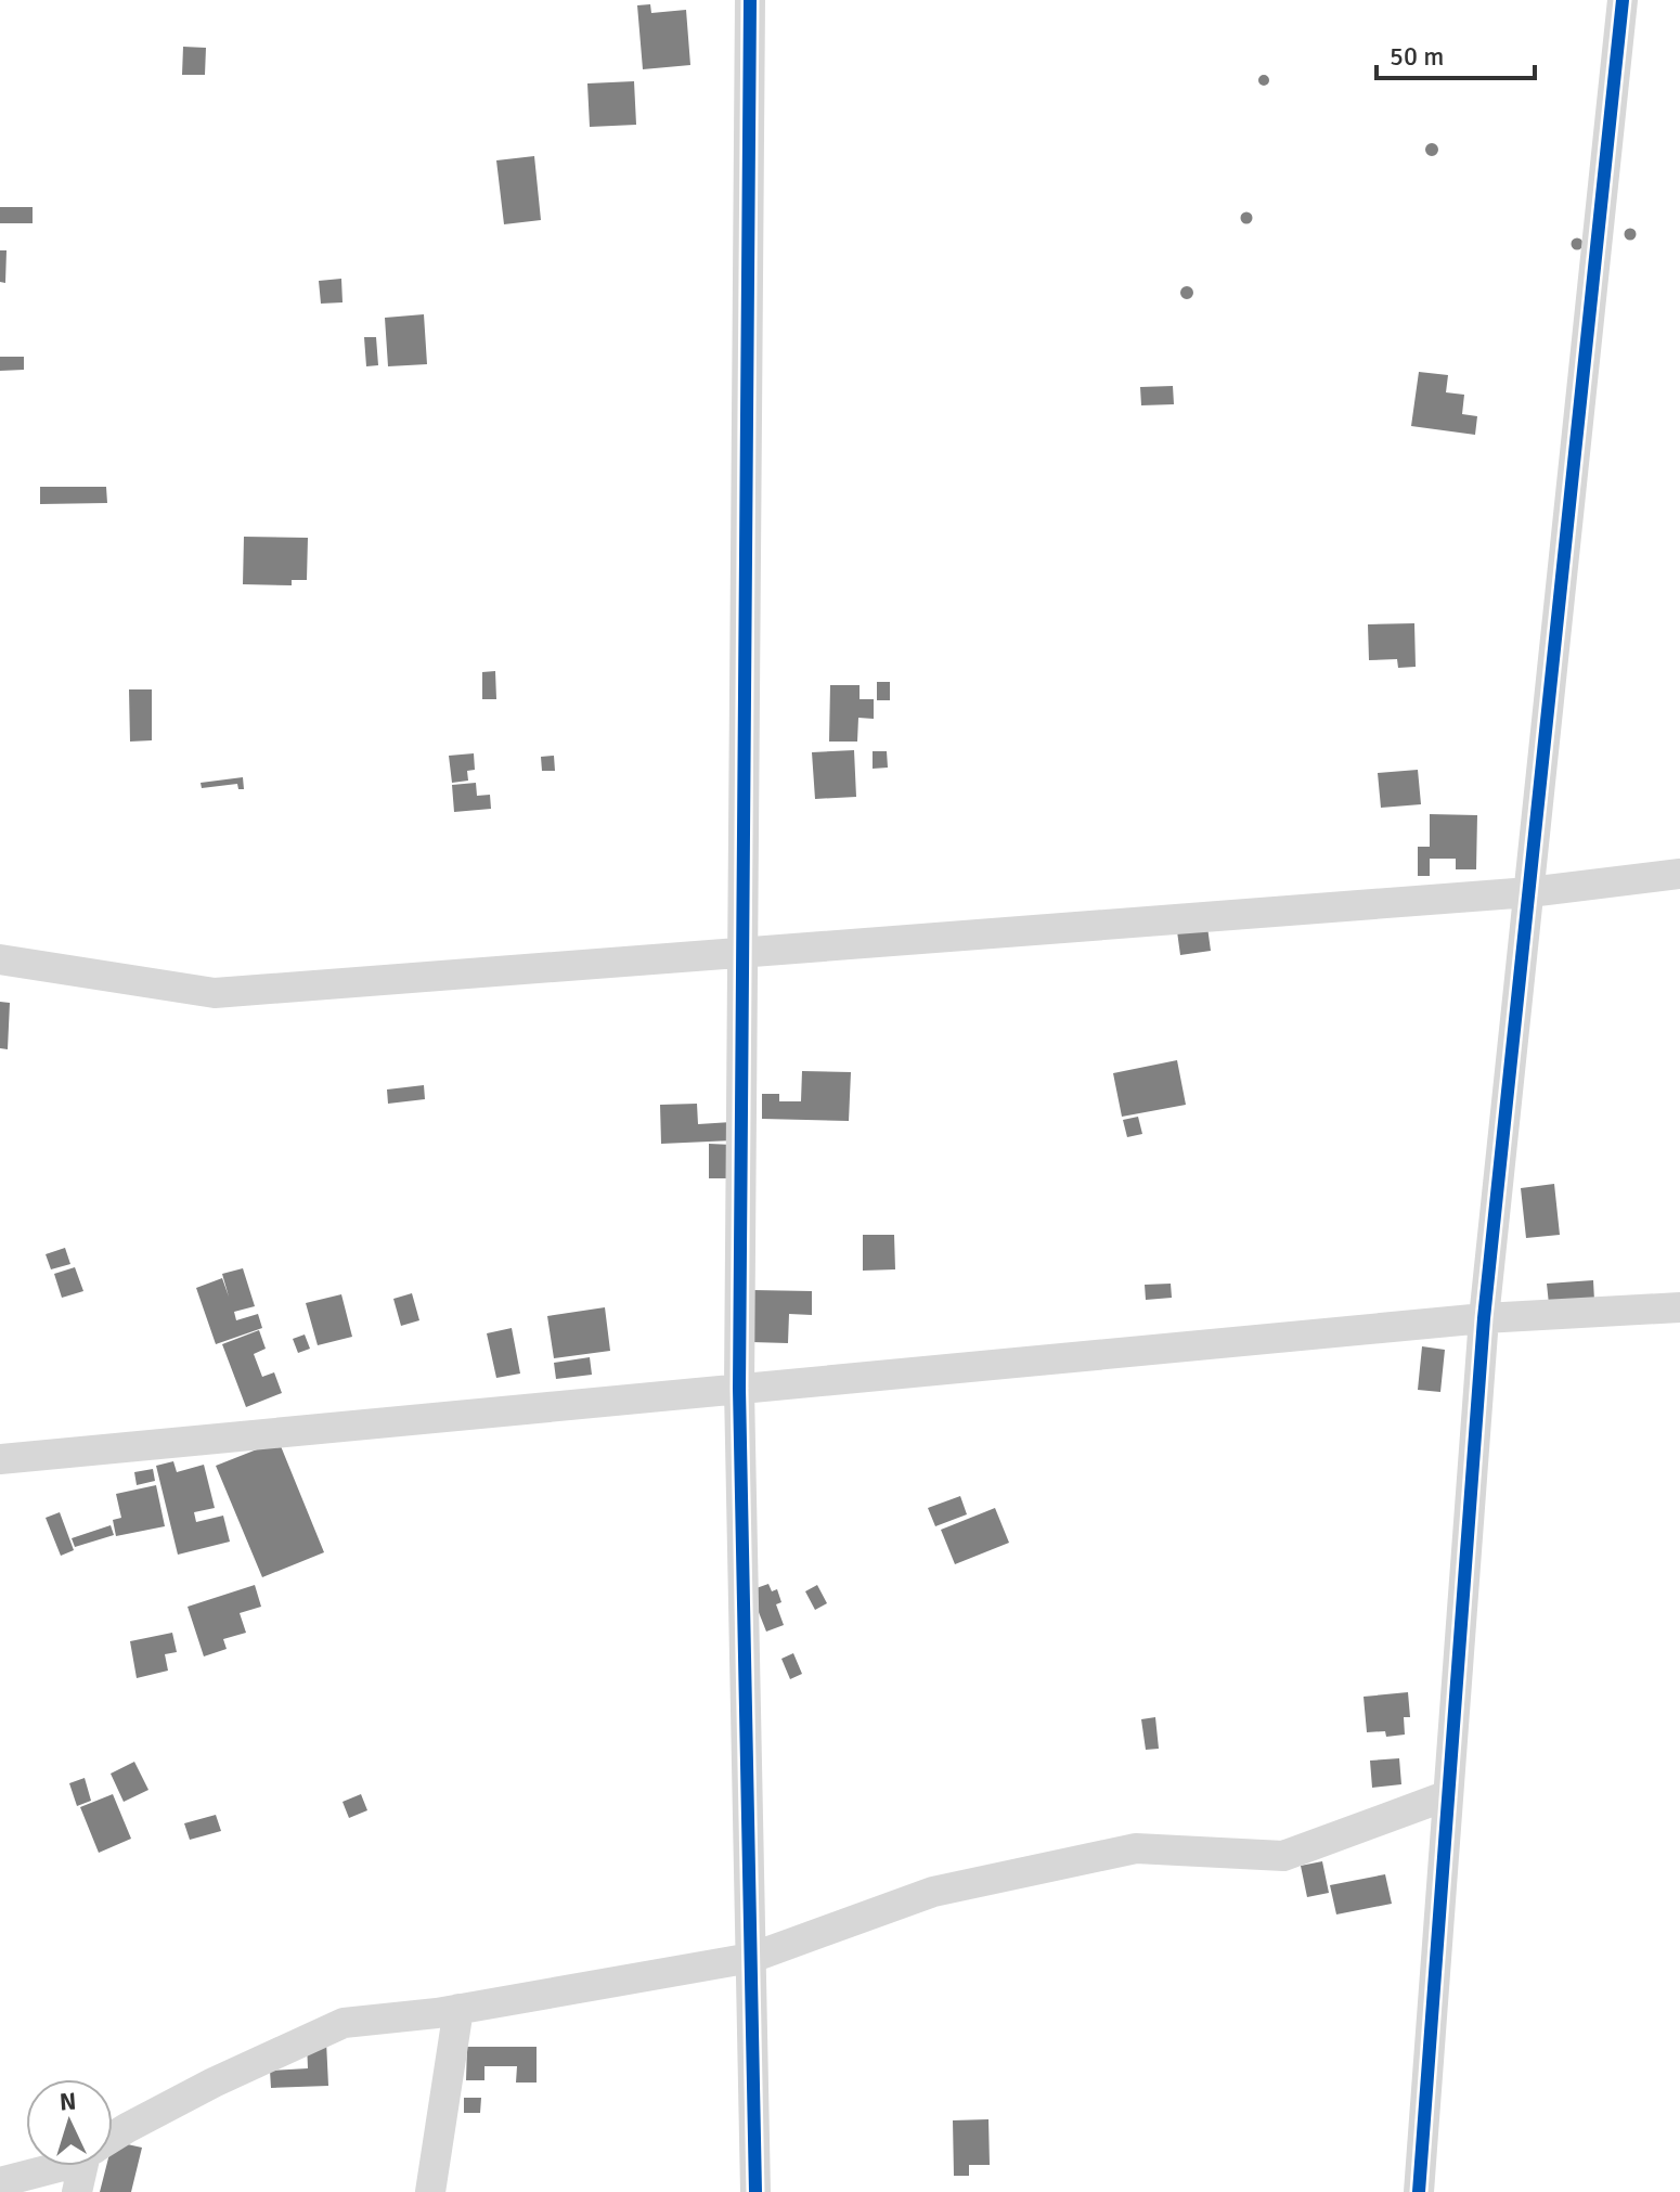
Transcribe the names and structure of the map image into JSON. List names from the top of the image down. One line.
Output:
{"scale_bar":"50 m","north":"top"}
